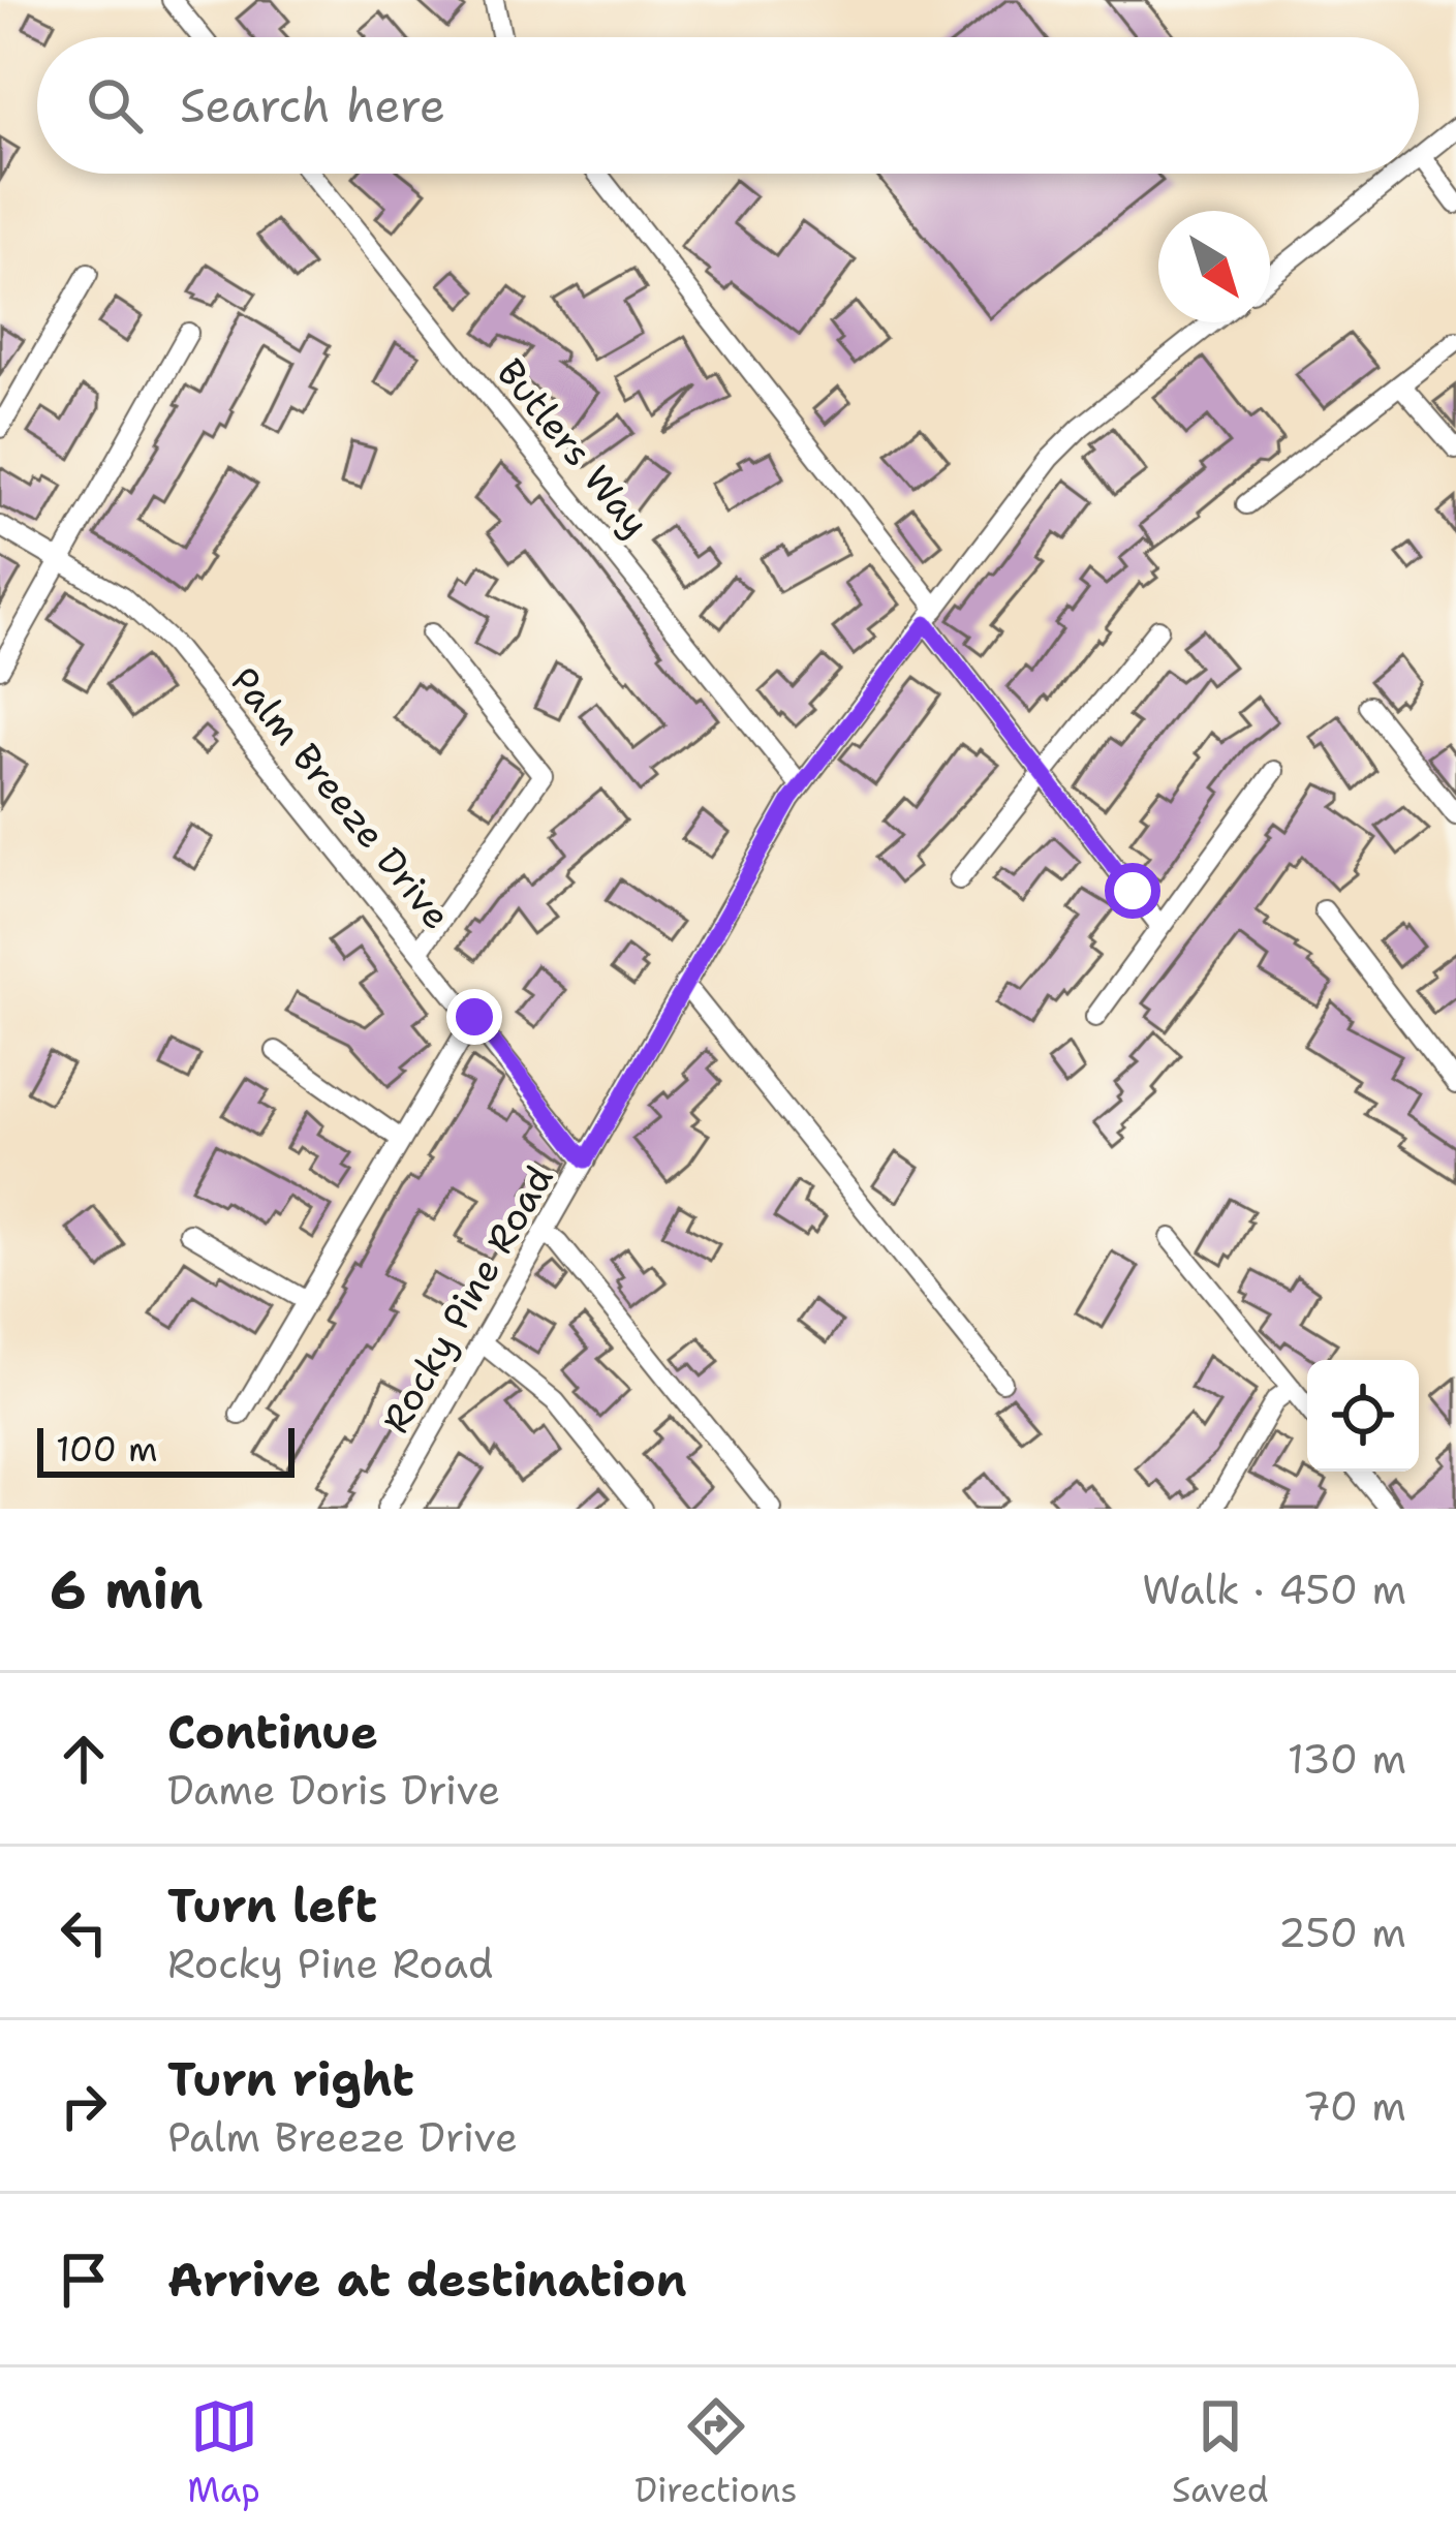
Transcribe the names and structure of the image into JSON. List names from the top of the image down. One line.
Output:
{"streets":{"street":["Butlers Way","Palm Breeze Drive","Rocky Pine Road"]},"crossings":[["Butlers Way","Rocky Pine Road"],["Palm Breeze Drive","Rocky Pine Road"]],"scale_bar":"100 m","north":"bottom right","page":{"search":"Search here","scale":"100 m","heading":["6 min","Walk · 450 m"],"list":[["Continue","Dame Doris Drive","130 m"],["Turn left","Rocky Pine Road","250 m"],["Turn right","Palm Breeze Drive","70 m"],"Arrive at destination"],"nav":["Map","Directions","Saved"]}}
